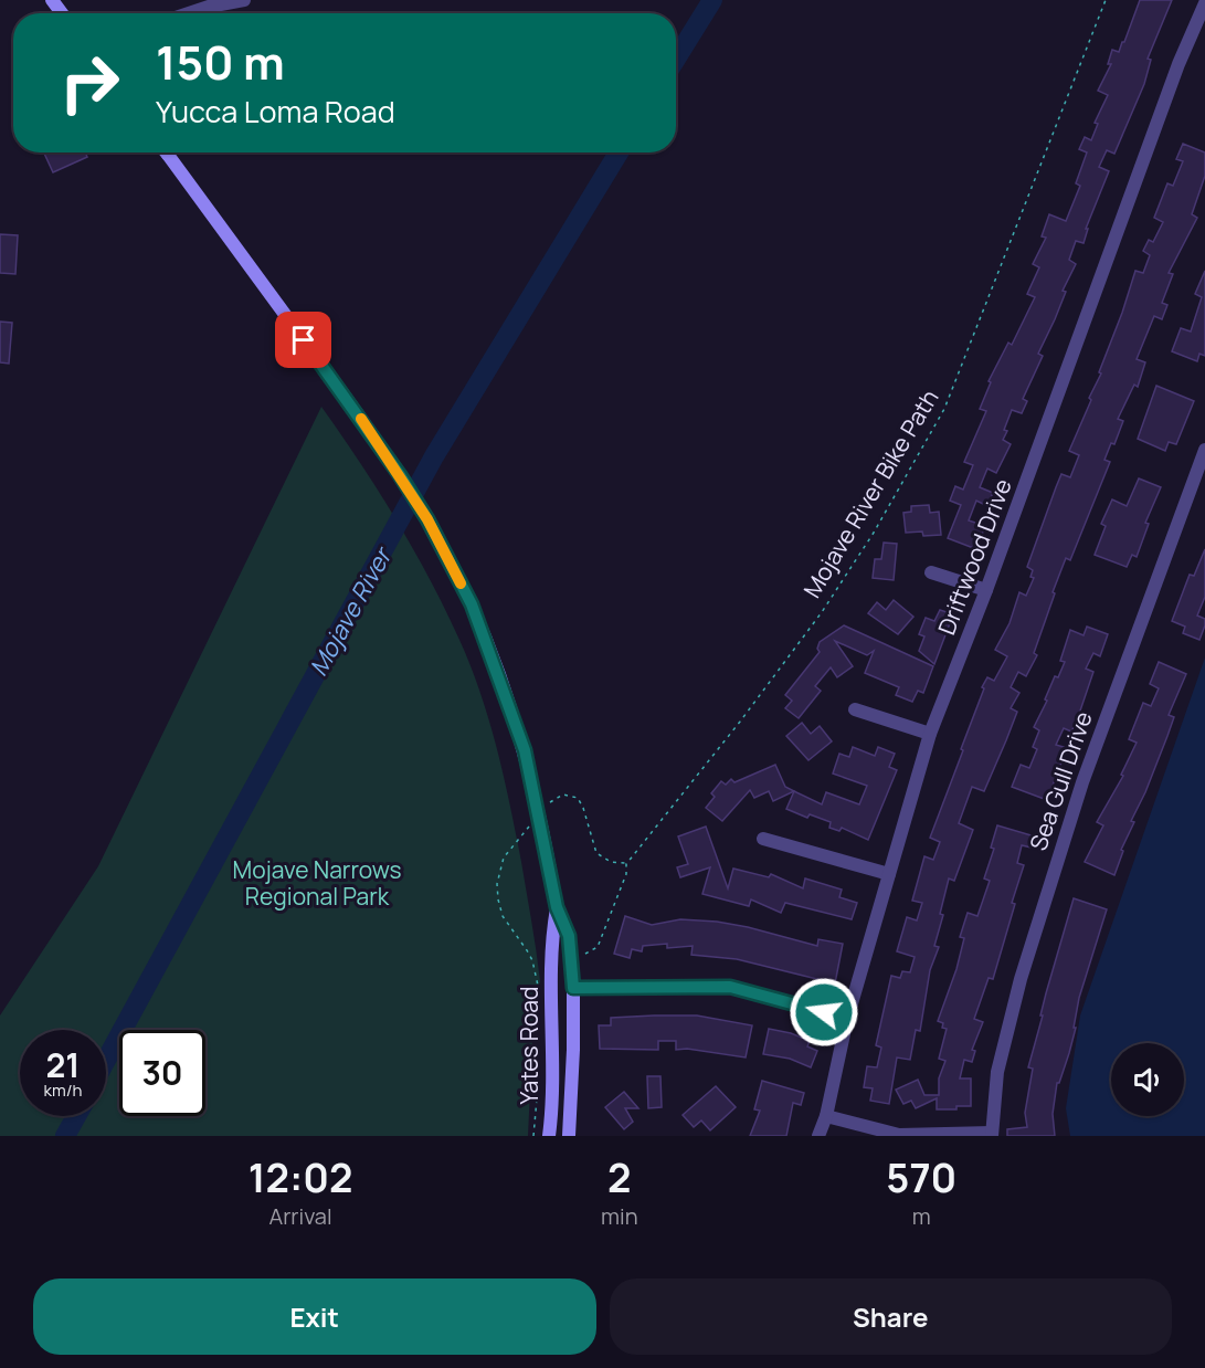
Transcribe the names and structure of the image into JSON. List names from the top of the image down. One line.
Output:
{"streets":{"main road":["Yates Road"],"street":["Driftwood Drive","Sea Gull Drive"],"path":["Mojave River Bike Path"]},"water":["Mojave River"],"parks":["Mojave Narrows Regional Park"],"page":{"turn":["150 m","Yucca Loma Road"],"speed":"21 km/h","limit":"30","eta":["12:02","Arrival","2","min","570","m"],"buttons":["Exit","Share"]}}
